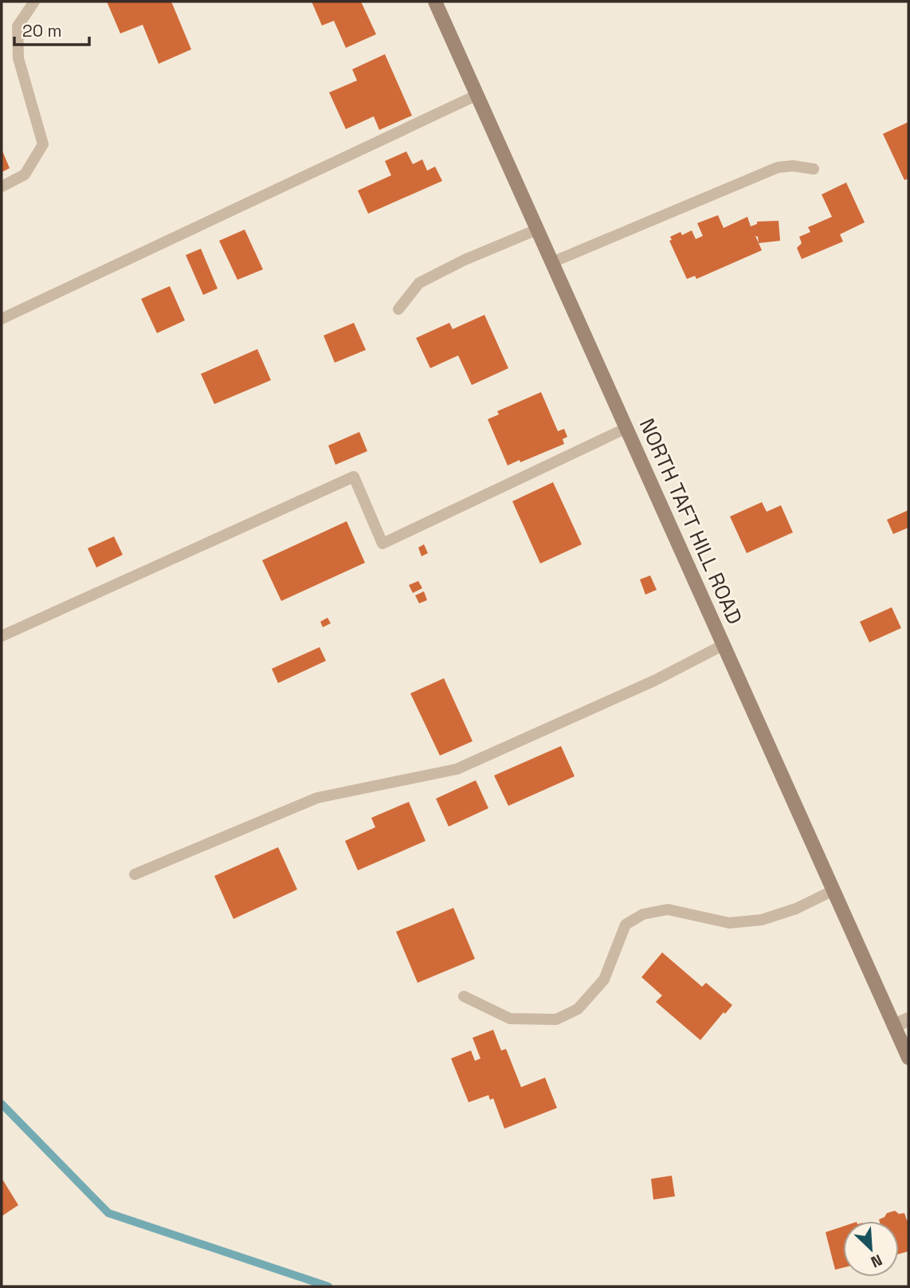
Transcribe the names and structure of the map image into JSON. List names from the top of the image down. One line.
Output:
{"streets":{"main road":["NORTH TAFT HILL ROAD"]},"scale_bar":"20 m","north":"bottom right"}
